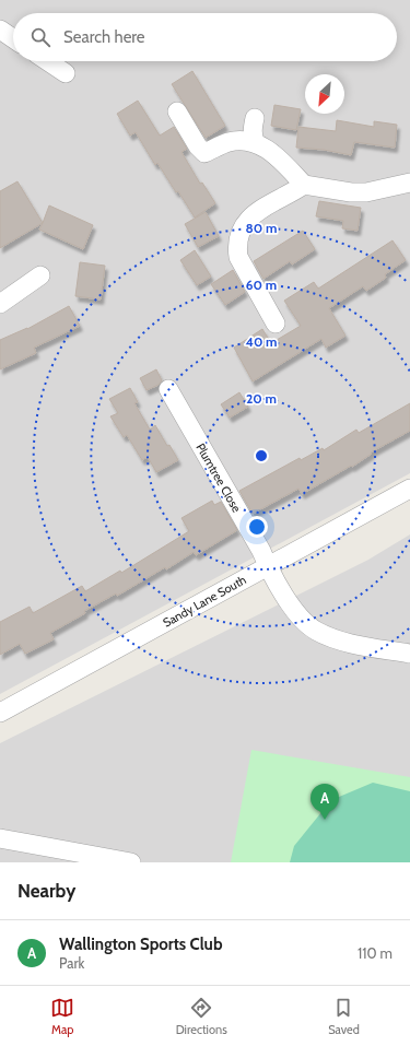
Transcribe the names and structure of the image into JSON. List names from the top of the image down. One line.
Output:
{"streets":{"street":["Plumtree Close","Sandy Lane South"]},"crossings":[["Plumtree Close","Sandy Lane South"]],"north":"bottom left","page":{"search":"Search here","pins":"A","heading":"Nearby","list":[{"mark":"A","name":"Wallington Sports Club","note":"Park","value":"110 m"}],"nav":["Map","Directions","Saved"]},"rings":["80 m","60 m","40 m","20 m"]}
